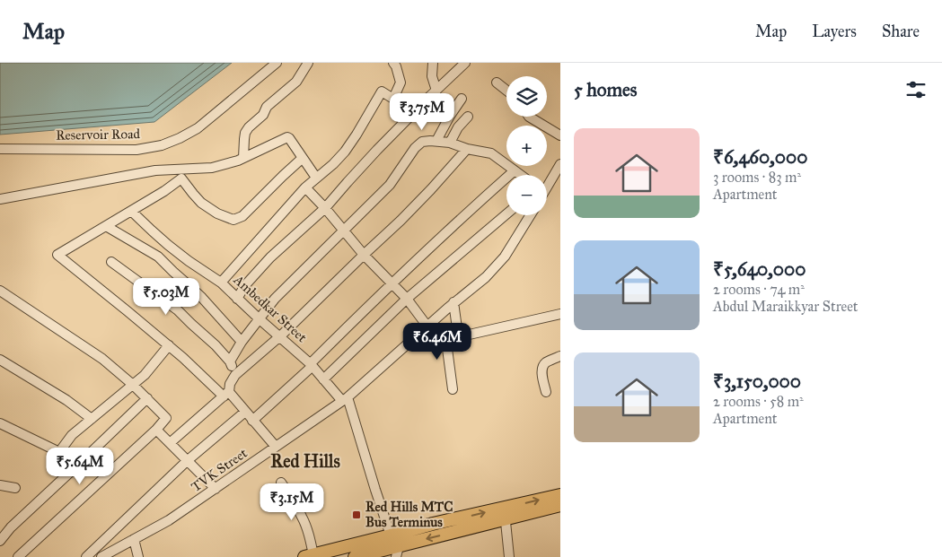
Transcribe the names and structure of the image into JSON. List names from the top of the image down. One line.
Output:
{"streets":{"street":["Reservoir Road","Ambedkar Street","TVK Street"]},"crossings":[["Ambedkar Street","TVK Street"]],"districts":["Red Hills"],"places":{"transit":["Red Hills MTC Bus Terminus"]},"page":{"header":"Map","nav":["Map","Layers","Share"],"heading":"5 homes","map_buttons":["+","−"],"price":["₹3.75M","₹5.03M","₹6.46M","₹5.64M","₹3.15M"],"list":[{"name":"₹6,460,000","note":"3 rooms · 83 m² · Apartment"},{"name":"₹5,640,000","note":"2 rooms · 74 m² · Abdul Maraikkyar Street"},{"name":"₹3,150,000","note":"2 rooms · 58 m² · Apartment"}]}}
